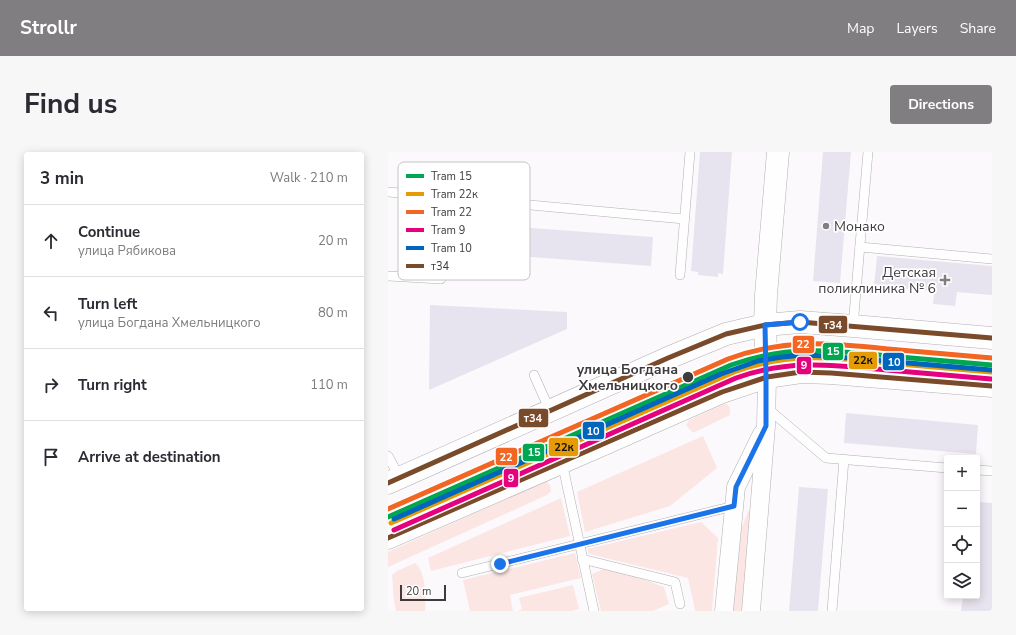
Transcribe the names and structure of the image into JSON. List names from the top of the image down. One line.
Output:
{"places":{"other":["Монако","улица Богдана Хмельницкого"],"health":["Детская поликлиника № 6"]},"lines":["transit line т34","tram line 22","tram line 15","tram line 10","tram line 22к","tram line 9"],"legend":["Tram 15","Tram 22к","Tram 22","Tram 9","Tram 10","т34"],"scale_bar":"20 m","page":{"header":"Strollr","nav":["Map","Layers","Share"],"title":"Find us","buttons":"Directions","heading":["3 min","Walk · 210 m"],"list":[["Continue","улица Рябикова","20 m"],["Turn left","улица Богдана Хмельницкого","80 m"],["Turn right","110 m"],"Arrive at destination"],"map_buttons":["+","−"],"scale":"20 m"}}
